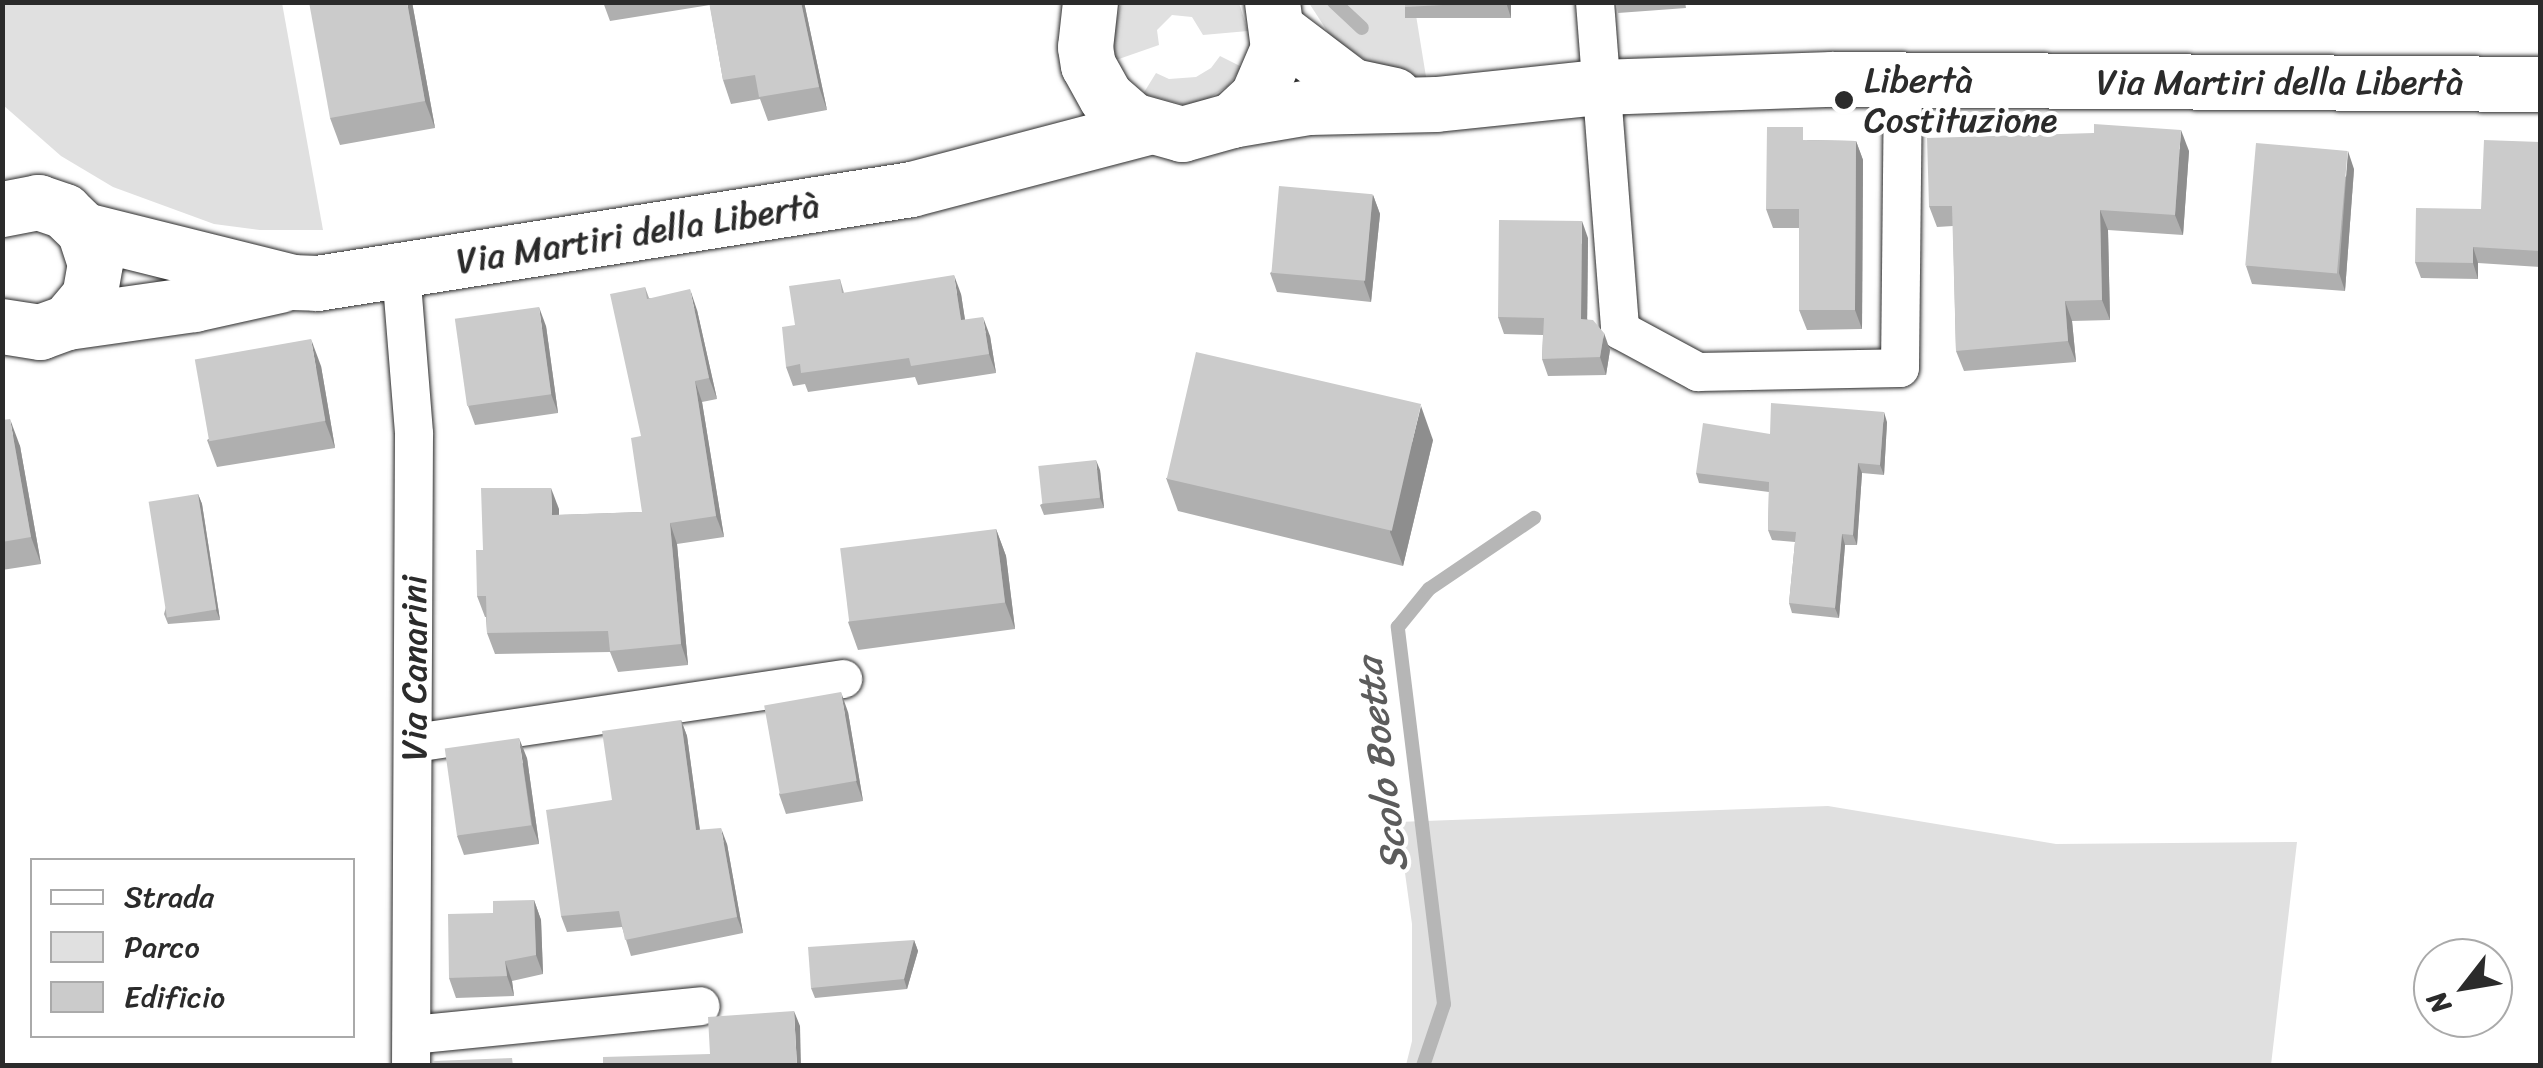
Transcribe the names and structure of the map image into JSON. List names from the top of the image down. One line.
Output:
{"streets":{"street":["Via Martiri della Libertà","Via Canarini"]},"crossings":[["Via Martiri della Libertà","Via Canarini"]],"water":["Scolo Boetta"],"places":["Libertà Costituzione"],"legend":["Strada","Parco","Edificio"],"north":"bottom left"}
